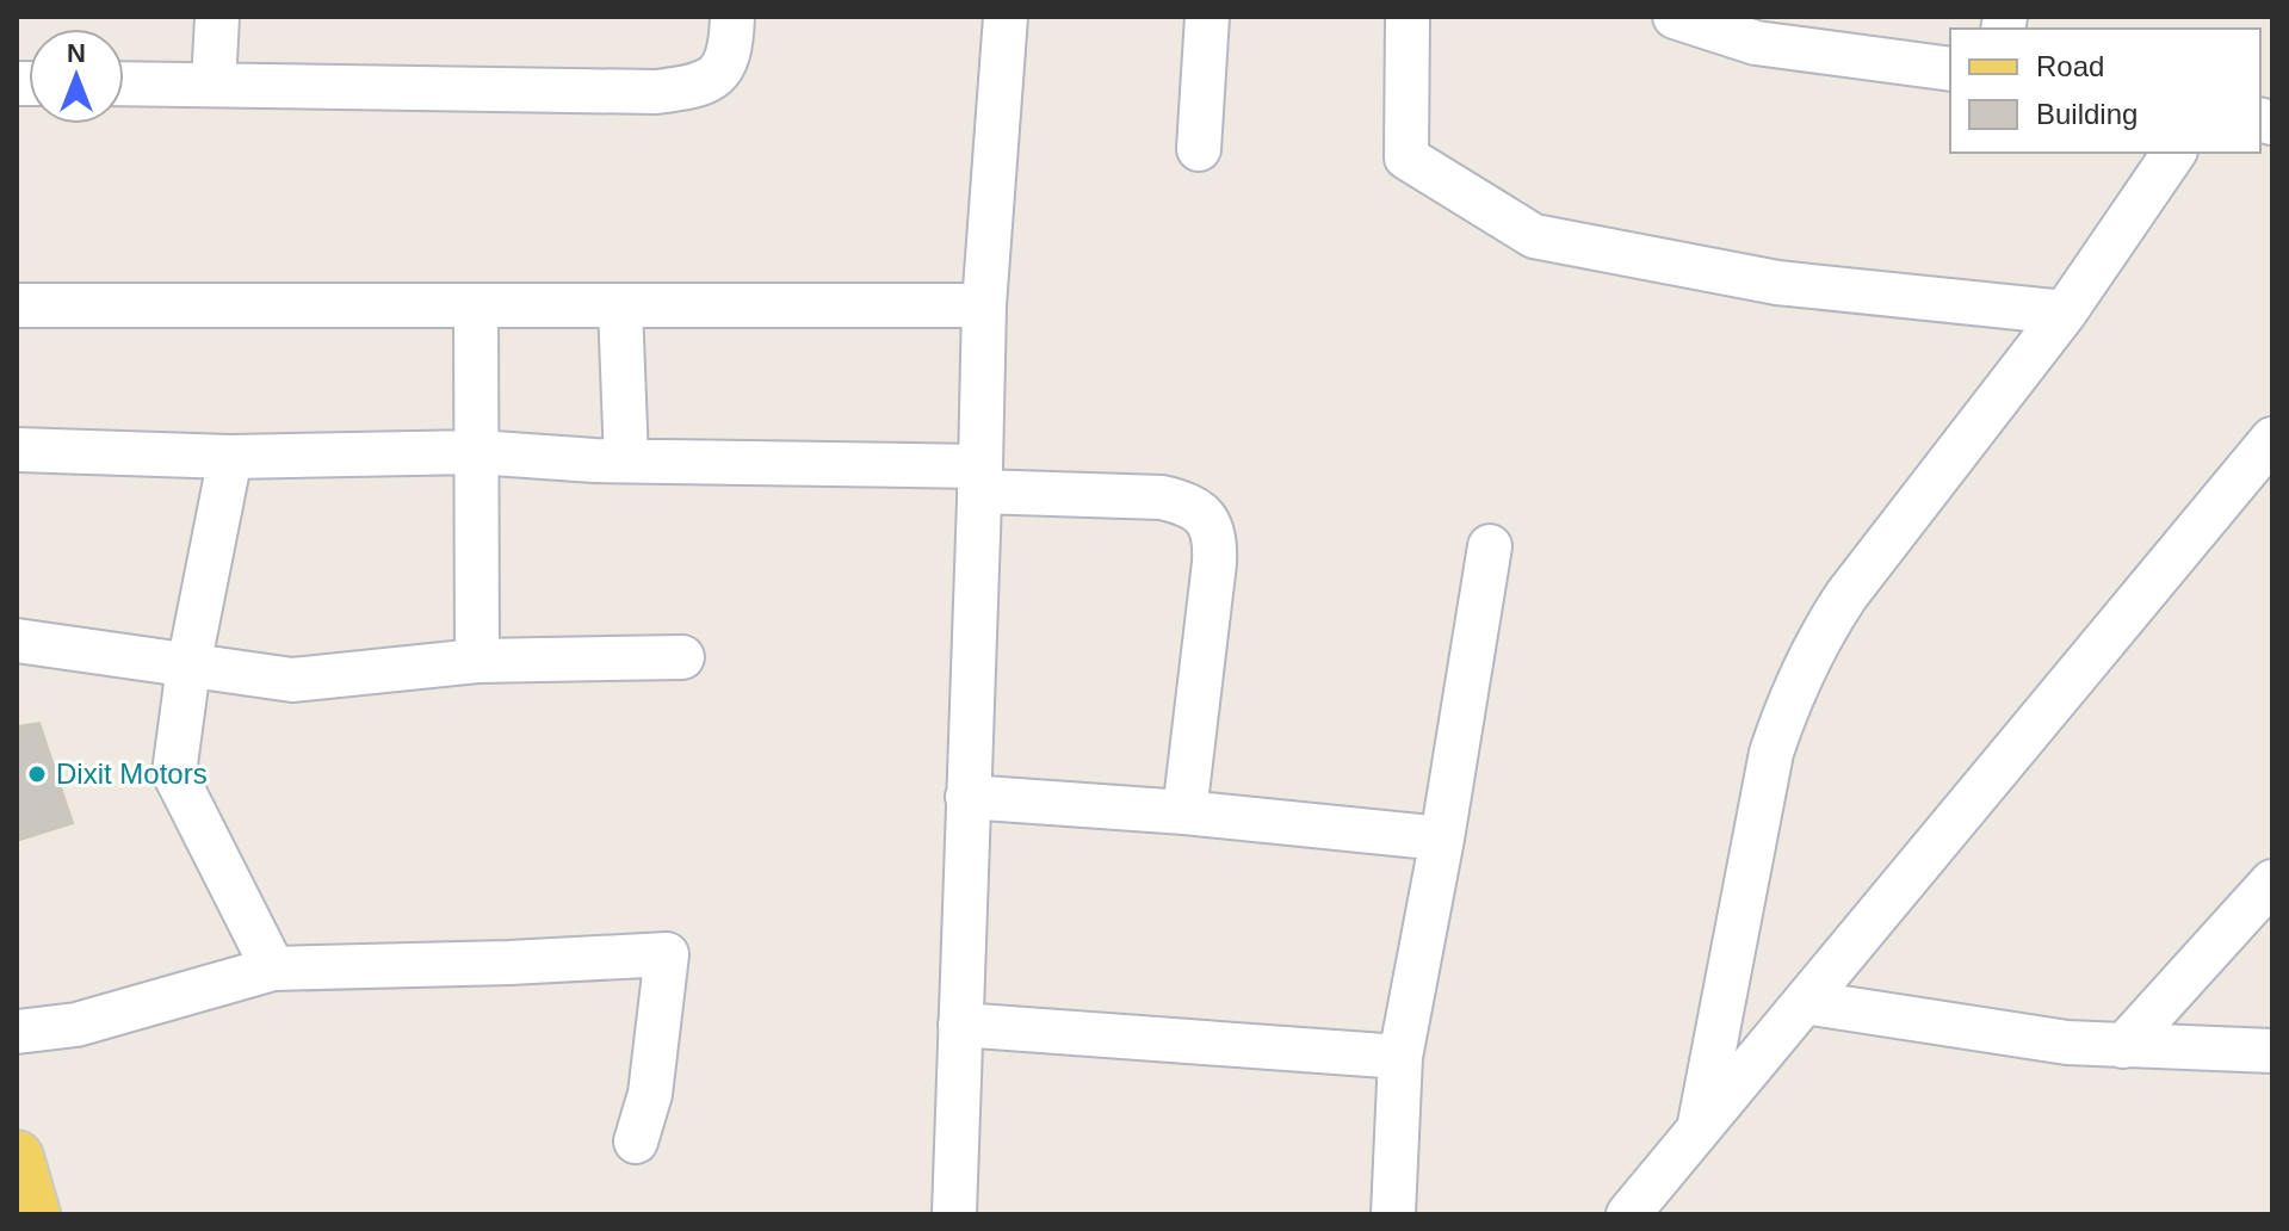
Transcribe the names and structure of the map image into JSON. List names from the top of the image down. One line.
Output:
{"places":["Dixit Motors"],"legend":["Road","Building"],"north":"top"}
